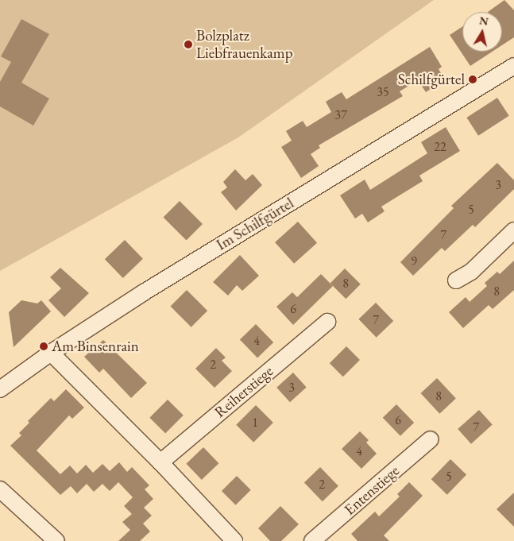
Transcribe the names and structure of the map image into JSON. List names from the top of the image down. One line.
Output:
{"streets":{"street":["Im Schilfgürtel","Reiherstiege","Entenstiege"]},"places":["Bolzplatz Liebfrauenkamp","Schilfgürtel","Am Binsenrain"],"house_numbers":["35","37","22","3","5","7","9","8","8","6","7","4","2","3","8","6","1","7","4","5","2"],"north":"top"}
